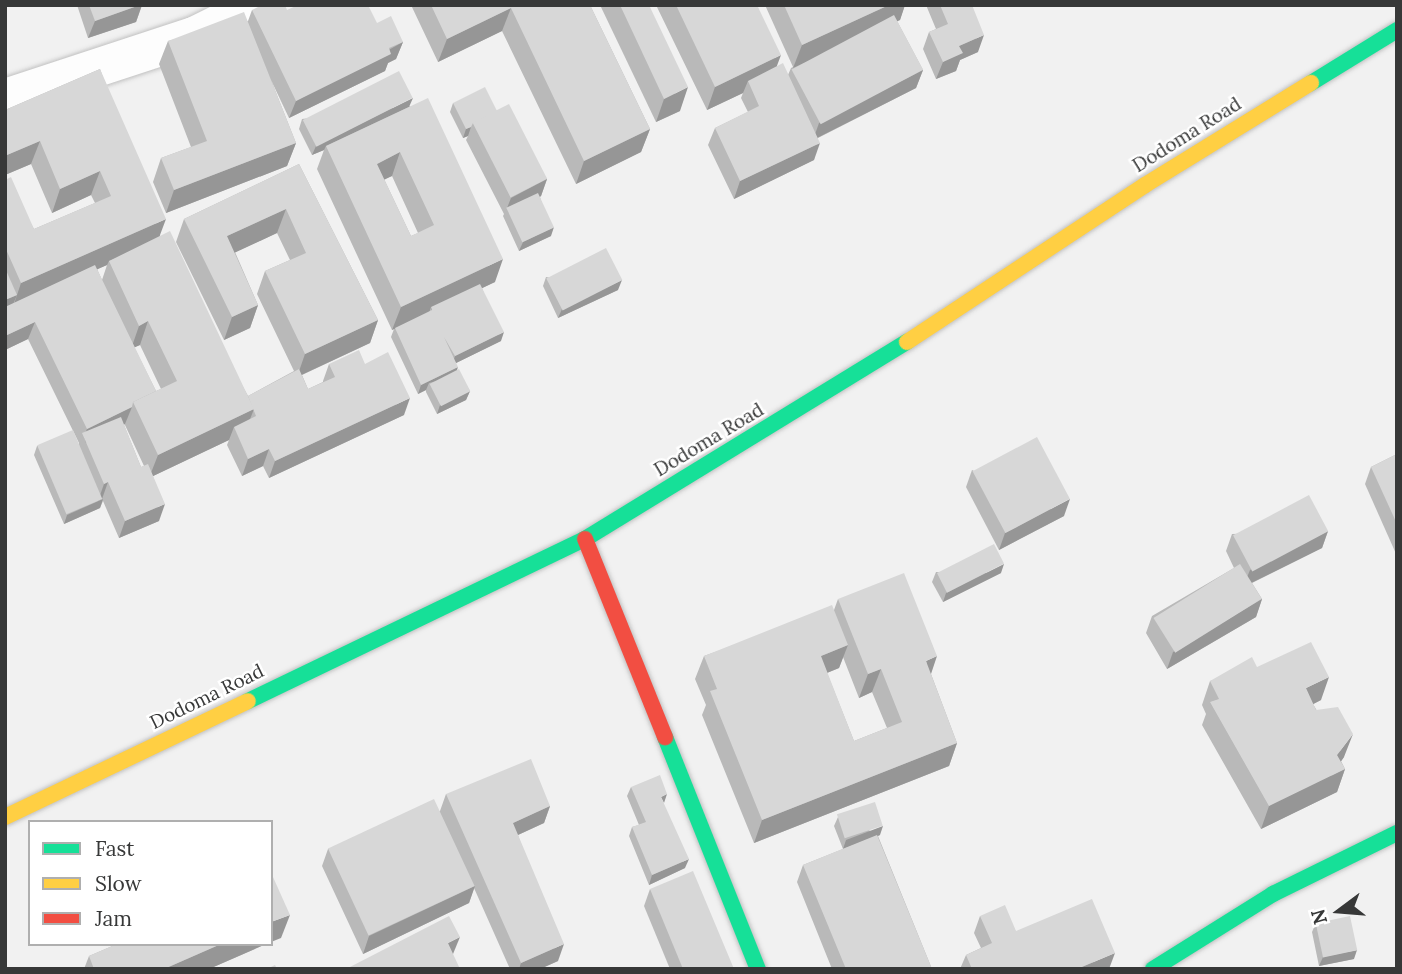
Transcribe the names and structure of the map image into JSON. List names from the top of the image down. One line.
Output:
{"streets":{"main road":["Dodoma Road"]},"legend":["Fast","Slow","Jam"],"north":"left"}
